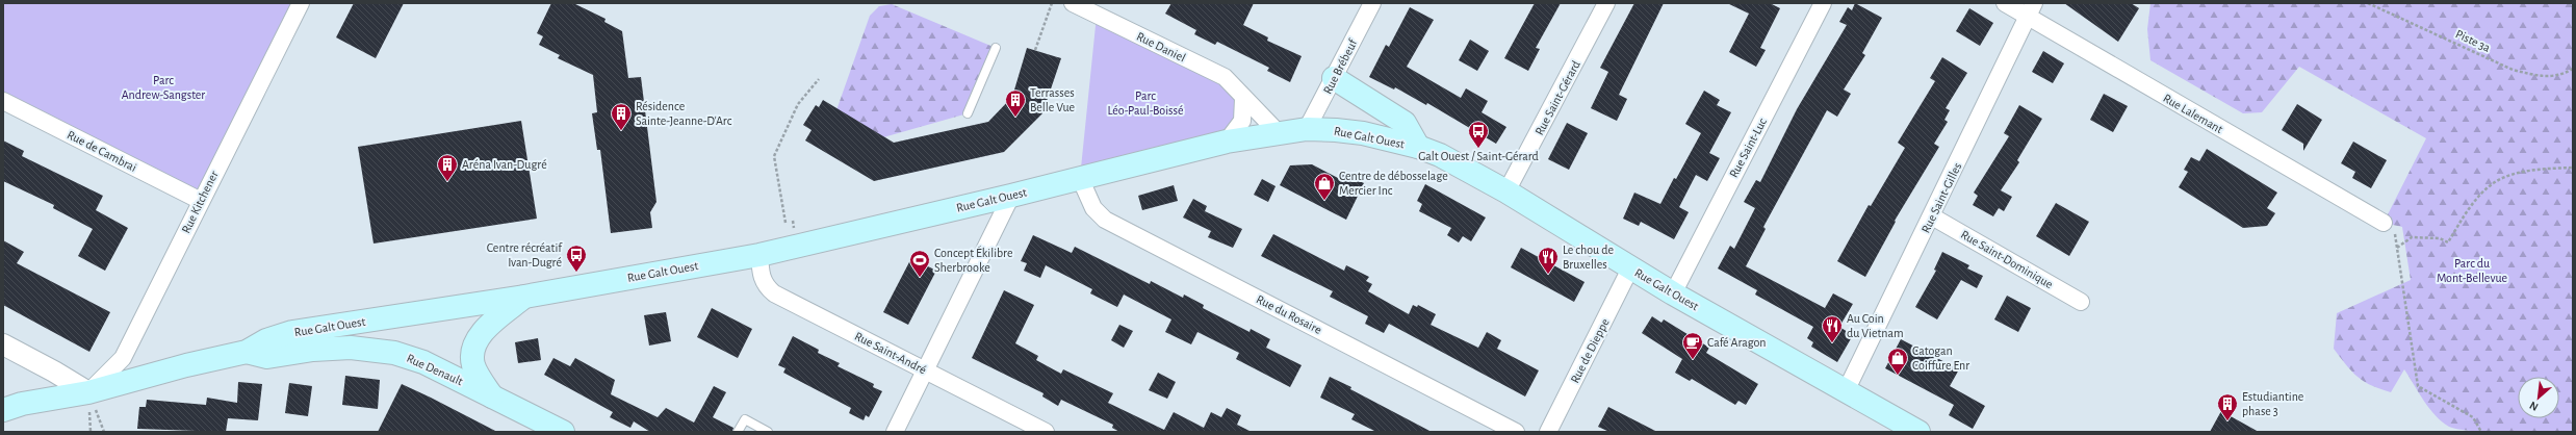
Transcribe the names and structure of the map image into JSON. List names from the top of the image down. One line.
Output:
{"streets":{"main road":["Rue Galt Ouest","Rue Denault"],"street":["Rue Daniel","Rue Brébeuf","Rue Saint-Gérard","Rue Lalemant","Rue Saint-Luc","Rue de Cambrai","Rue Saint-Gilles","Rue Kitchener","Rue Saint-Dominique","Rue du Rosaire","Rue de Dieppe","Rue Saint-André"],"path":["Piste 3a"]},"crossings":[["Rue Daniel","Rue Galt Ouest"],["Rue Brébeuf","Rue Galt Ouest"],["Rue Saint-Gérard","Rue Galt Ouest"],["Rue Lalemant","Rue Saint-Gilles"],["Rue Galt Ouest","Rue Saint-Luc"],["Rue Galt Ouest","Rue Saint-Gilles"],["Rue Galt Ouest","Rue Kitchener"],["Rue Galt Ouest","Rue du Rosaire"],["Rue Galt Ouest","Rue de Dieppe"],["Rue Galt Ouest","Rue Saint-André"],["Rue Galt Ouest","Rue Denault"],["Rue de Cambrai","Rue Kitchener"],["Rue Saint-Gilles","Rue Saint-Dominique"]],"parks":["Parc Andrew-Sangster","Parc Léo-Paul-Boissé","Parc du Mont-Bellevue"],"places":{"building":["Terrasses Belle Vue","Résidence Sainte-Jeanne-D'Arc","Aréna Ivan-Dugré","Estudiantine phase 3"],"bus stop":["Galt Ouest / Saint-Gérard","Centre récréatif Ivan-Dugré"],"shop":["Centre de débosselage Mercier Inc","Catogan Coiffure Enr"],"restaurant":["Le chou de Bruxelles","Au Coin du Vietnam"],"sports":["Concept Ékilibre Sherbrooke"],"cafe":["Café Aragon"]},"north":"bottom left"}
